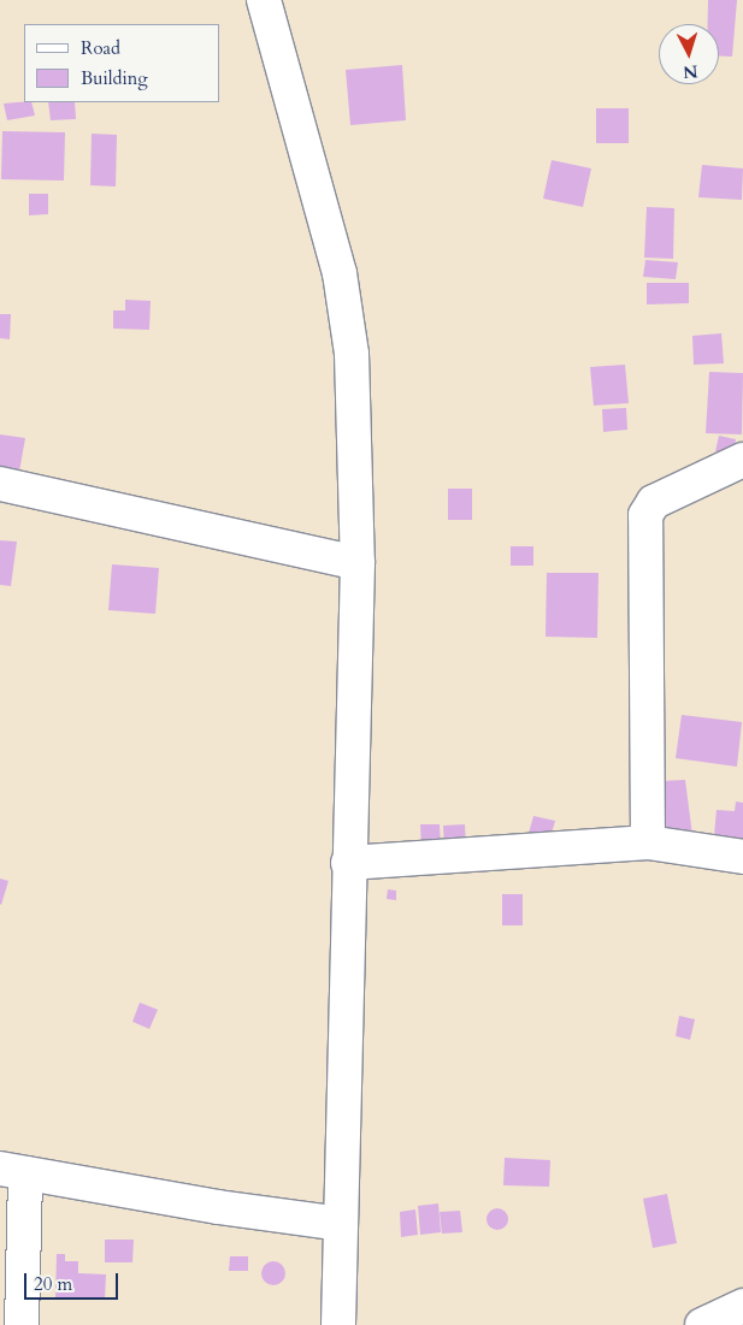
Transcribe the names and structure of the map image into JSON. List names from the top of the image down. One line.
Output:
{"legend":["Road","Building"],"scale_bar":"20 m","north":"bottom"}
